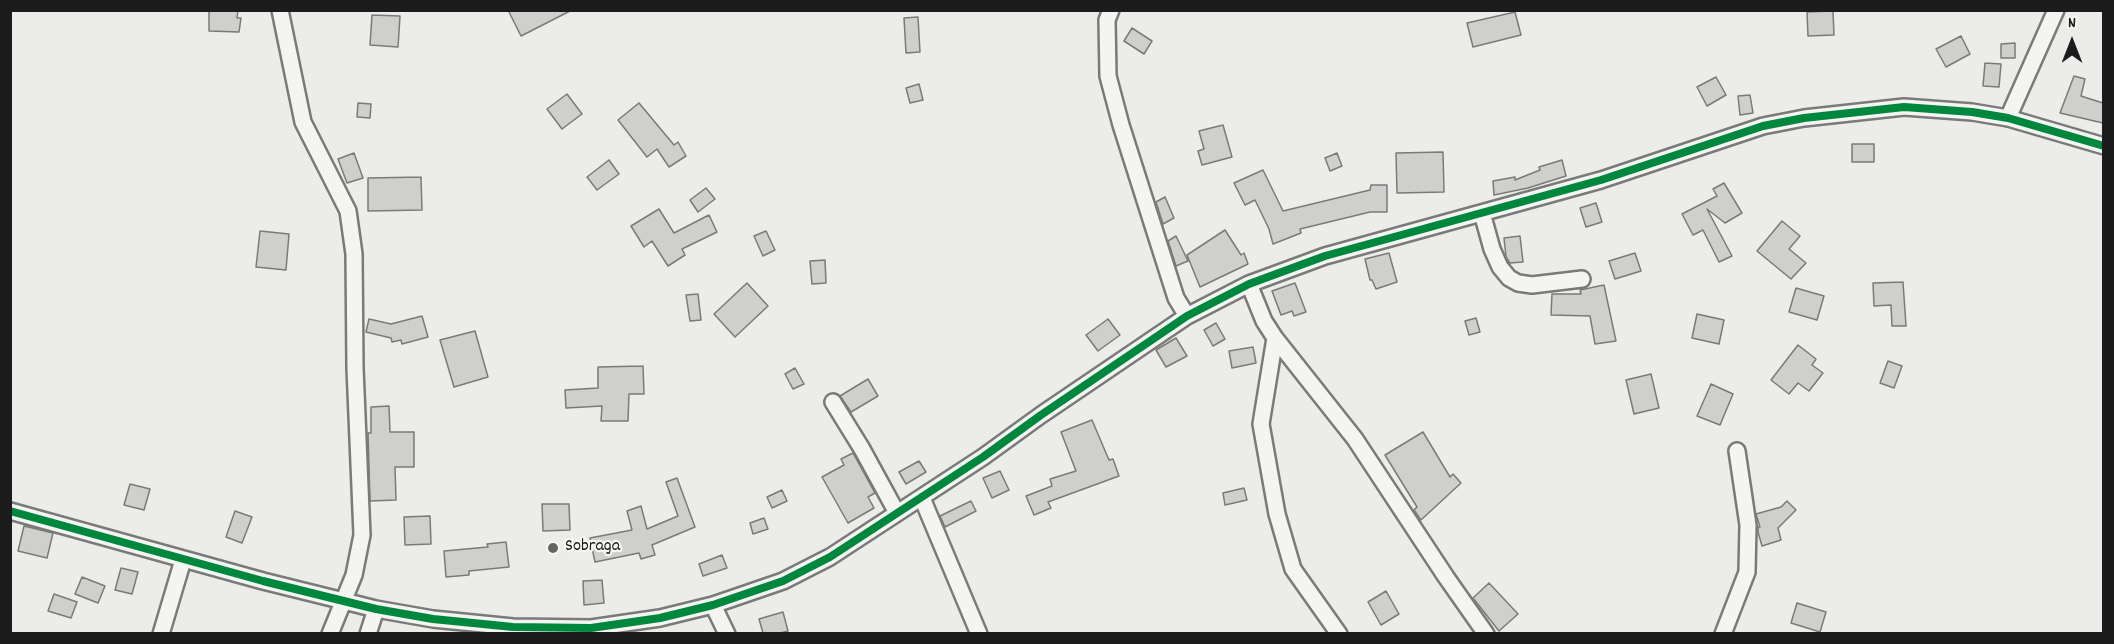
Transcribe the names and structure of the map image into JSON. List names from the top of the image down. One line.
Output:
{"places":["Sobraga"],"north":"top"}
